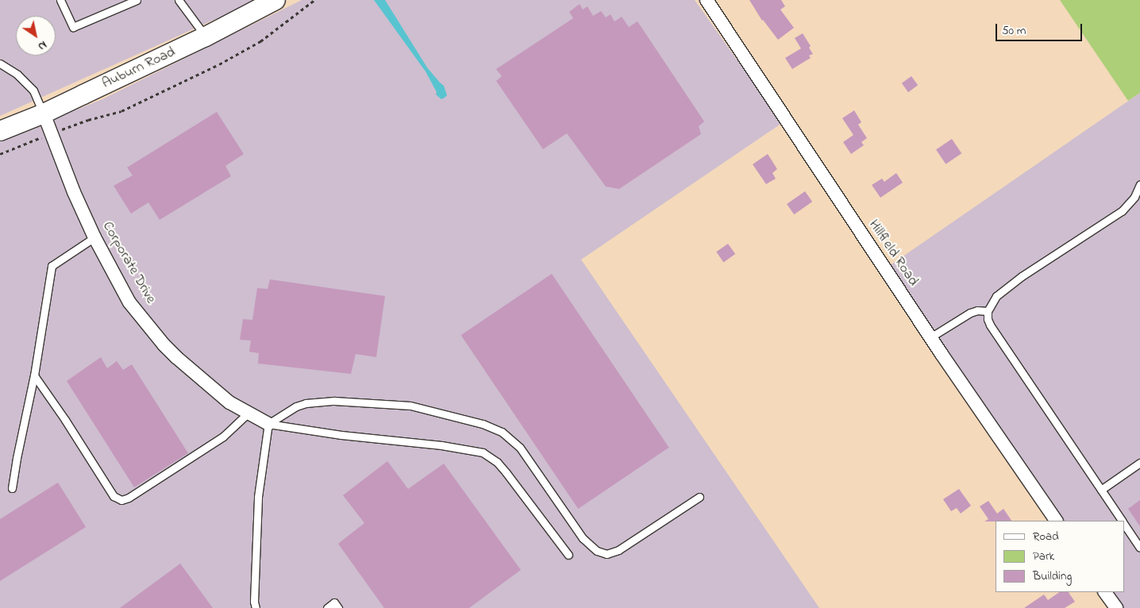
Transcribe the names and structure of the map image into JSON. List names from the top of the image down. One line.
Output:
{"streets":{"main road":["Auburn Road"],"street":["Hillfield Road","Corporate Drive"]},"crossings":[["Auburn Road","Corporate Drive"]],"legend":["Road","Park","Building"],"scale_bar":"50 m","north":"bottom right"}
